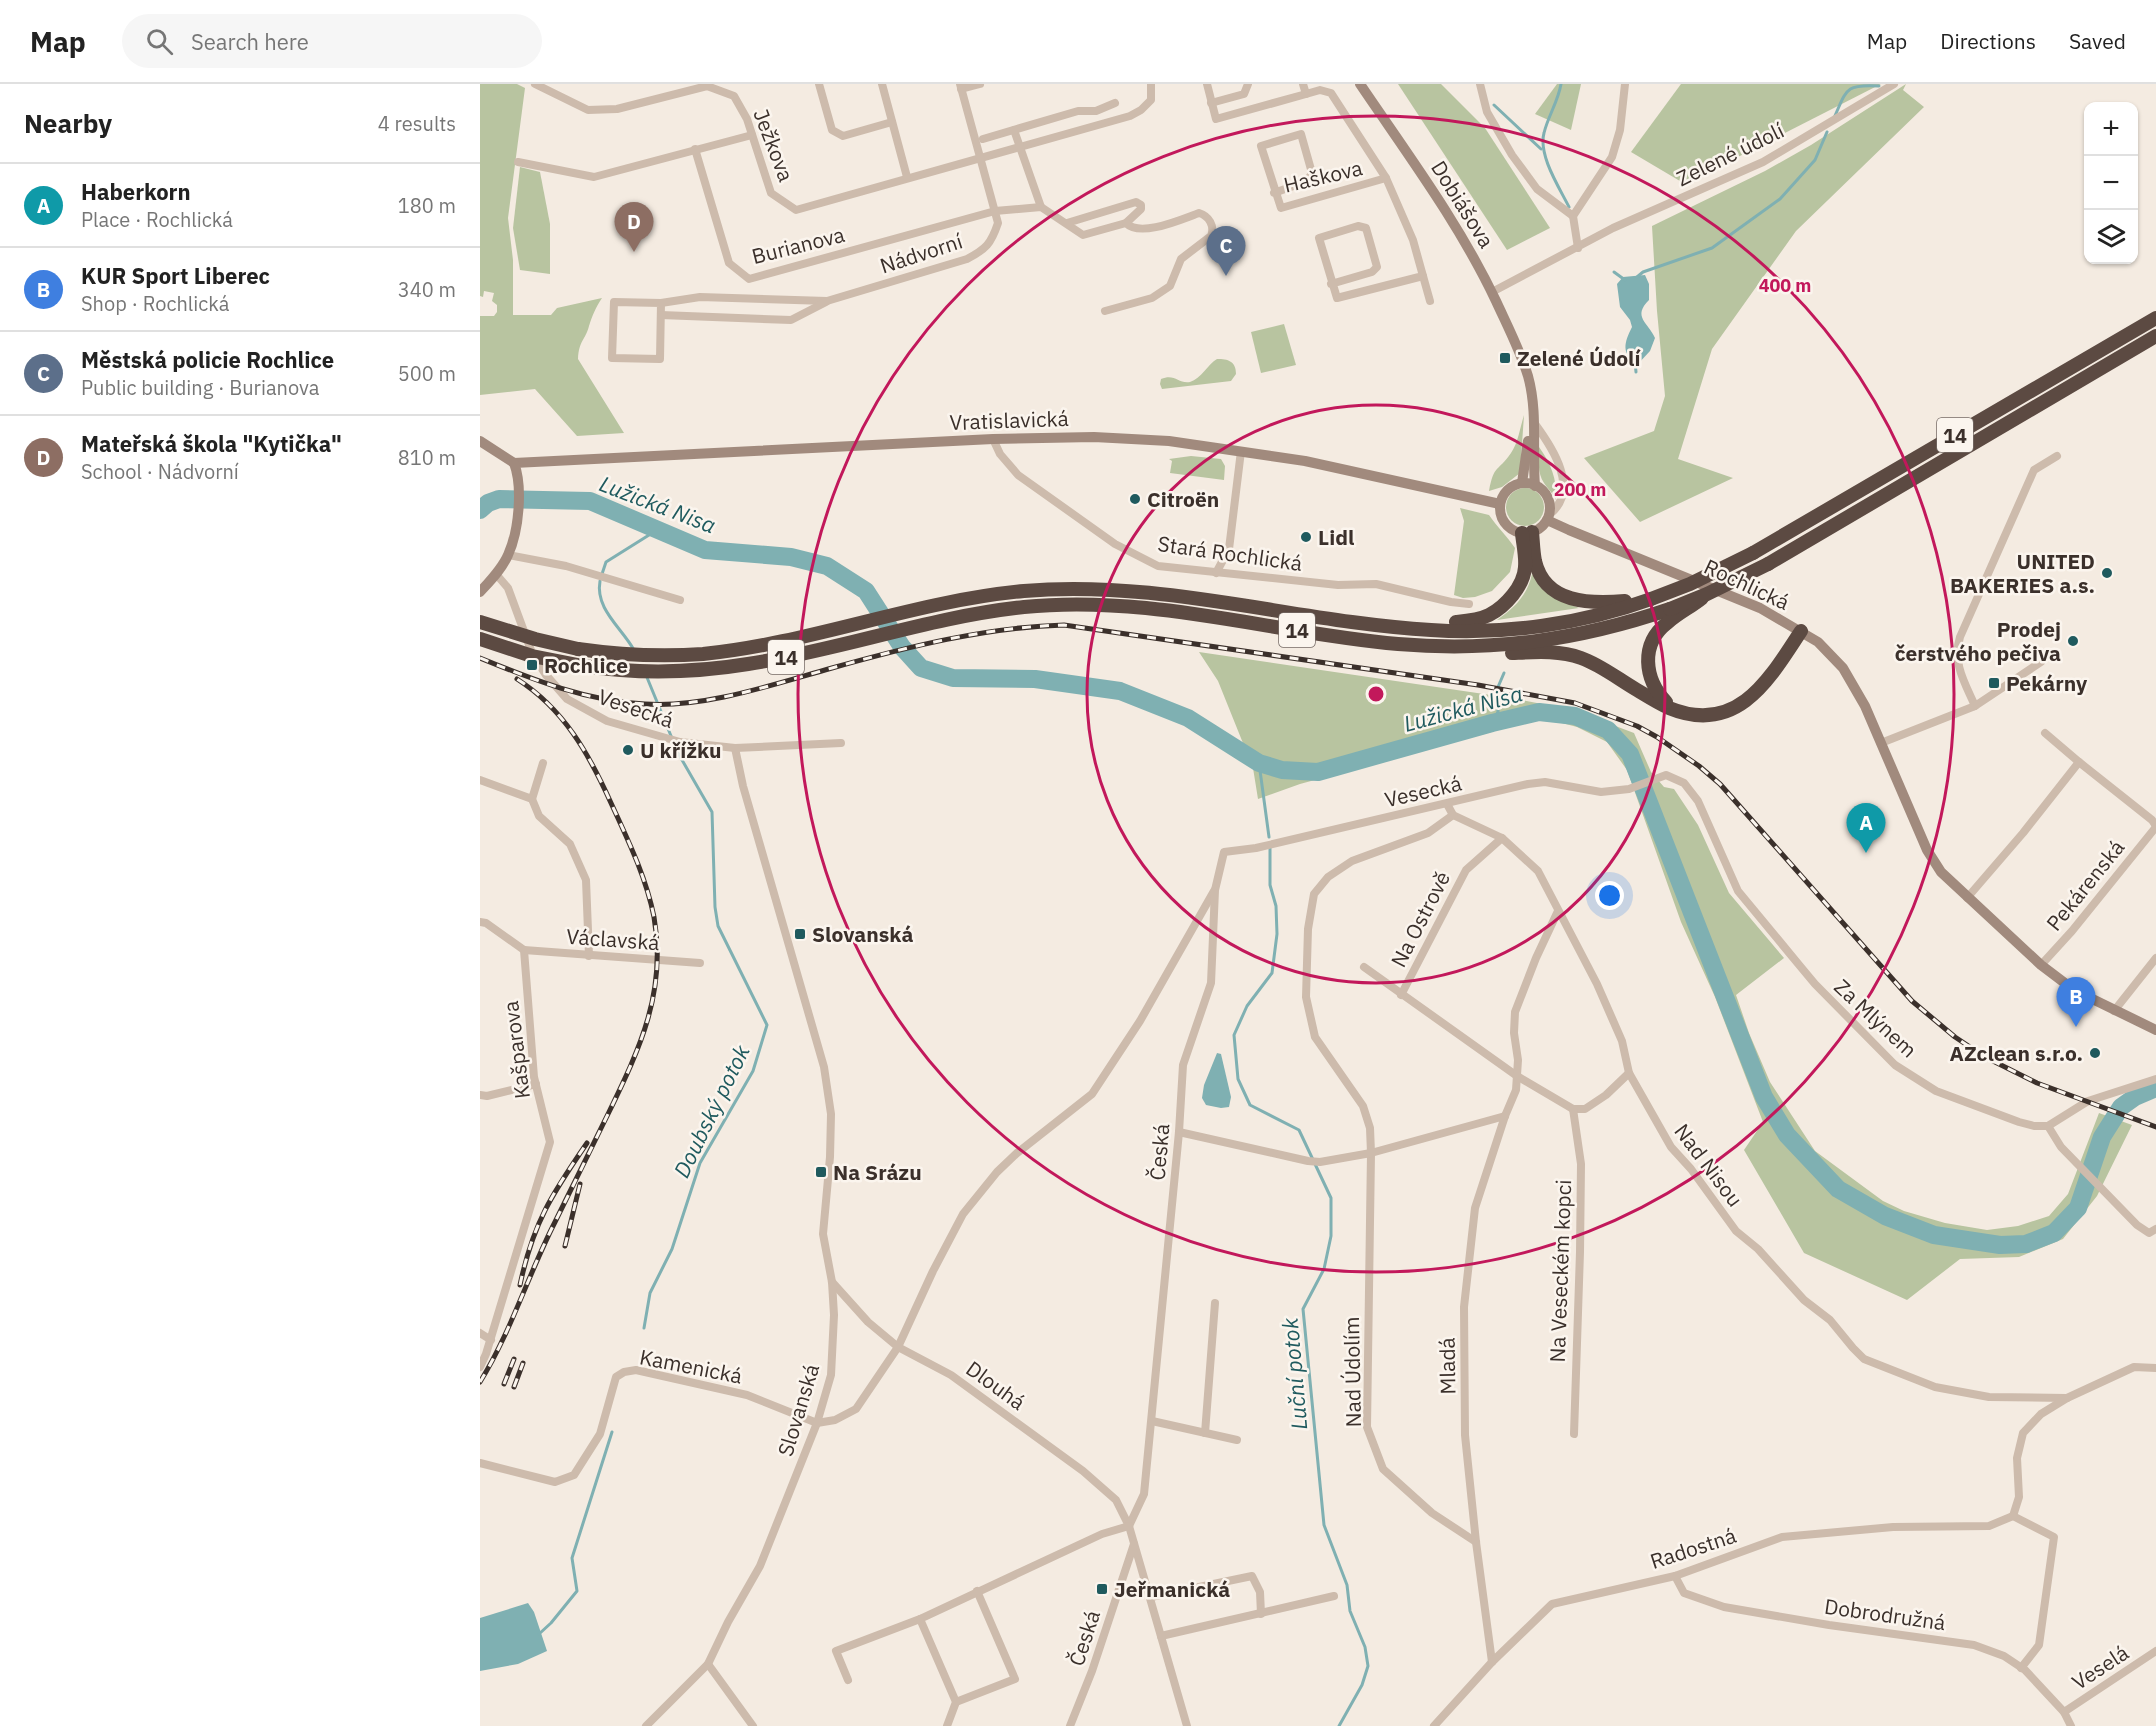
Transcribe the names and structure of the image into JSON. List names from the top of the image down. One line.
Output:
{"streets":{"highway":["14"],"street":["Ježkova","Zelené údolí","Haškova","Dobiášova","Burianova","Nádvorní","Vratislavická","Stará Rochlická","Rochlická","Vesecká","Pekárenská","Na Ostrově","Václavská","Za Mlýnem","Kašparova","Česká","Nad Nisou","Na Veseckém kopci","Kamenická","Mladá","Nad Údolím","Dlouhá","Slovanská","Radostná","Dobrodružná","Veselá"]},"crossings":[["Zelené údolí","Dobiášova"],["Dobiášova","Vratislavická"],["Dobiášova","Rochlická"],["Burianova","Nádvorní"],["Vratislavická","Stará Rochlická"],["Vratislavická","Rochlická"],["Rochlická","Pekárenská"],["Vesecká","Za Mlýnem"],["Vesecká","Česká"],["Vesecká","Slovanská"],["Na Ostrově","Nad Nisou"],["Na Ostrově","Na Veseckém kopci"],["Na Ostrově","Mladá"],["Václavská","Kašparova"],["Česká","Dlouhá"],["Nad Nisou","Nad Údolím"],["Nad Nisou","Radostná"],["Kamenická","Slovanská"],["Mladá","Nad Údolím"],["Mladá","Radostná"],["Dlouhá","Slovanská"],["Radostná","Dobrodružná"],["Dobrodružná","Veselá"]],"water":["Lužická Nisa","Doubský potok","Luční potok"],"places":{"transit":["Zelené Údolí","Rochlice","Pekárny","Slovanská","Na Srázu","Jeřmanická"],"other":["Citroën","Lidl","UNITED BAKERIES a.s.","Prodej čerstvého pečiva","U křížku","AZclean s.r.o."]},"page":{"header":"Map","search":"Search here","nav":["Map","Directions","Saved"],"heading":["Nearby","4 results"],"map_buttons":["+","−"],"list":[{"mark":"A","name":"Haberkorn","note":"Place · Rochlická","value":"180 m"},{"mark":"B","name":"KUR Sport Liberec","note":"Shop · Rochlická","value":"340 m"},{"mark":"C","name":"Městská policie Rochlice","note":"Public building · Burianova","value":"500 m"},{"mark":"D","name":"Mateřská škola \"Kytička\"","note":"School · Nádvorní","value":"810 m"}],"pins":["D","C","A","B"]},"rings":["400 m","200 m"]}
